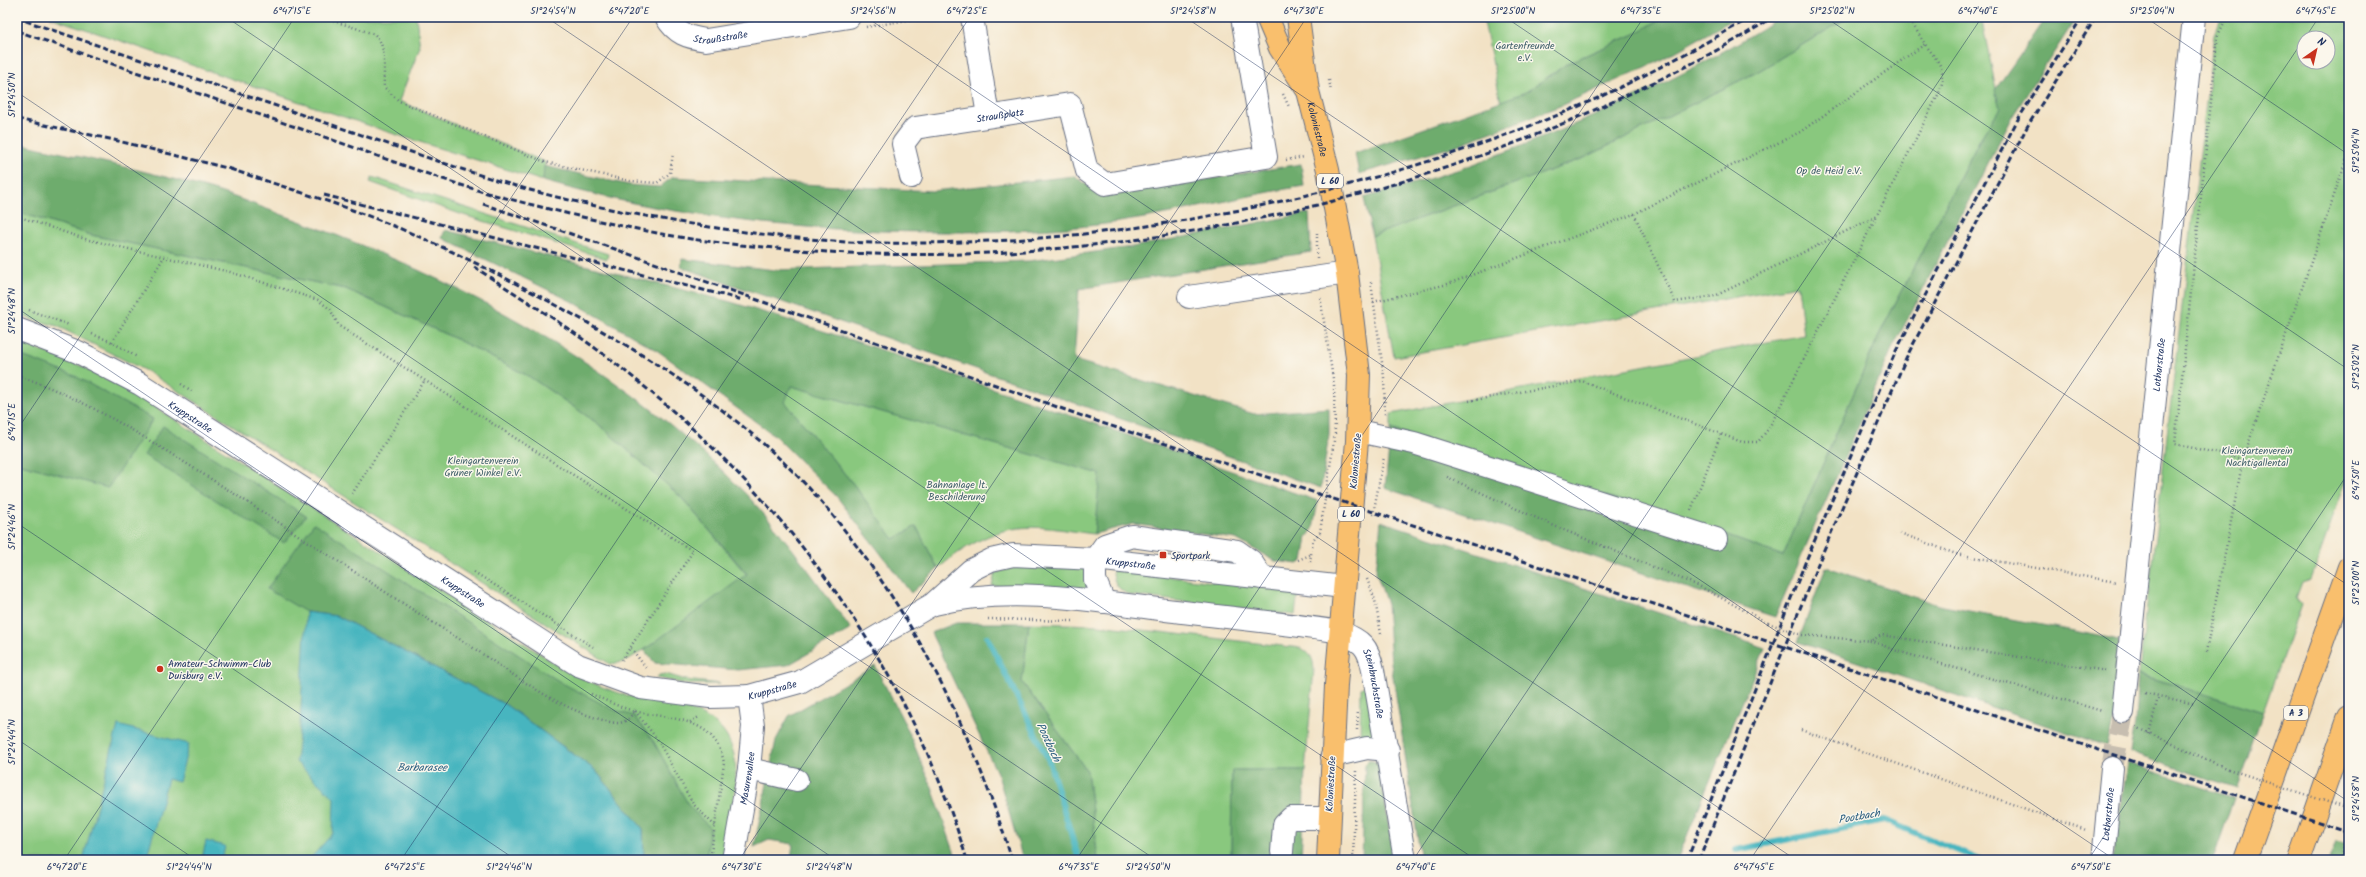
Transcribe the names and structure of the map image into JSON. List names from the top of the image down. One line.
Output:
{"streets":{"main road":["Koloniestraße","L 60","A 3"],"street":["Straußstraße","Straußplatz","Lotharstraße","Kruppstraße","Steinbruchstraße","Masurenallee"]},"crossings":[["Koloniestraße","Kruppstraße"],["Koloniestraße","Steinbruchstraße"],["Kruppstraße","Steinbruchstraße"],["Kruppstraße","Masurenallee"]],"water":["Pootbach","Barbarasee"],"parks":["Gartenfreunde e.V.","Op de Heid e.V.","Kleingartenverein Nachtigallental","Kleingartenverein Grüner Winkel e.V.","Bahnanlage lt. Beschilderung"],"places":{"transit":["Sportpark"],"other":["Amateur-Schwimm-Club Duisburg e.V."]},"north":"top right","coordinates":["6°47'15\"E","51°24'54\"N","6°47'20\"E","51°24'56\"N","6°47'25\"E","51°24'58\"N","6°47'30\"E","51°25'00\"N","6°47'35\"E","51°25'02\"N","6°47'40\"E","51°25'04\"N","6°47'45\"E","51°24'50\"N","51°24'48\"N","6°47'50\"E","51°24'46\"N","51°24'44\"N"]}
